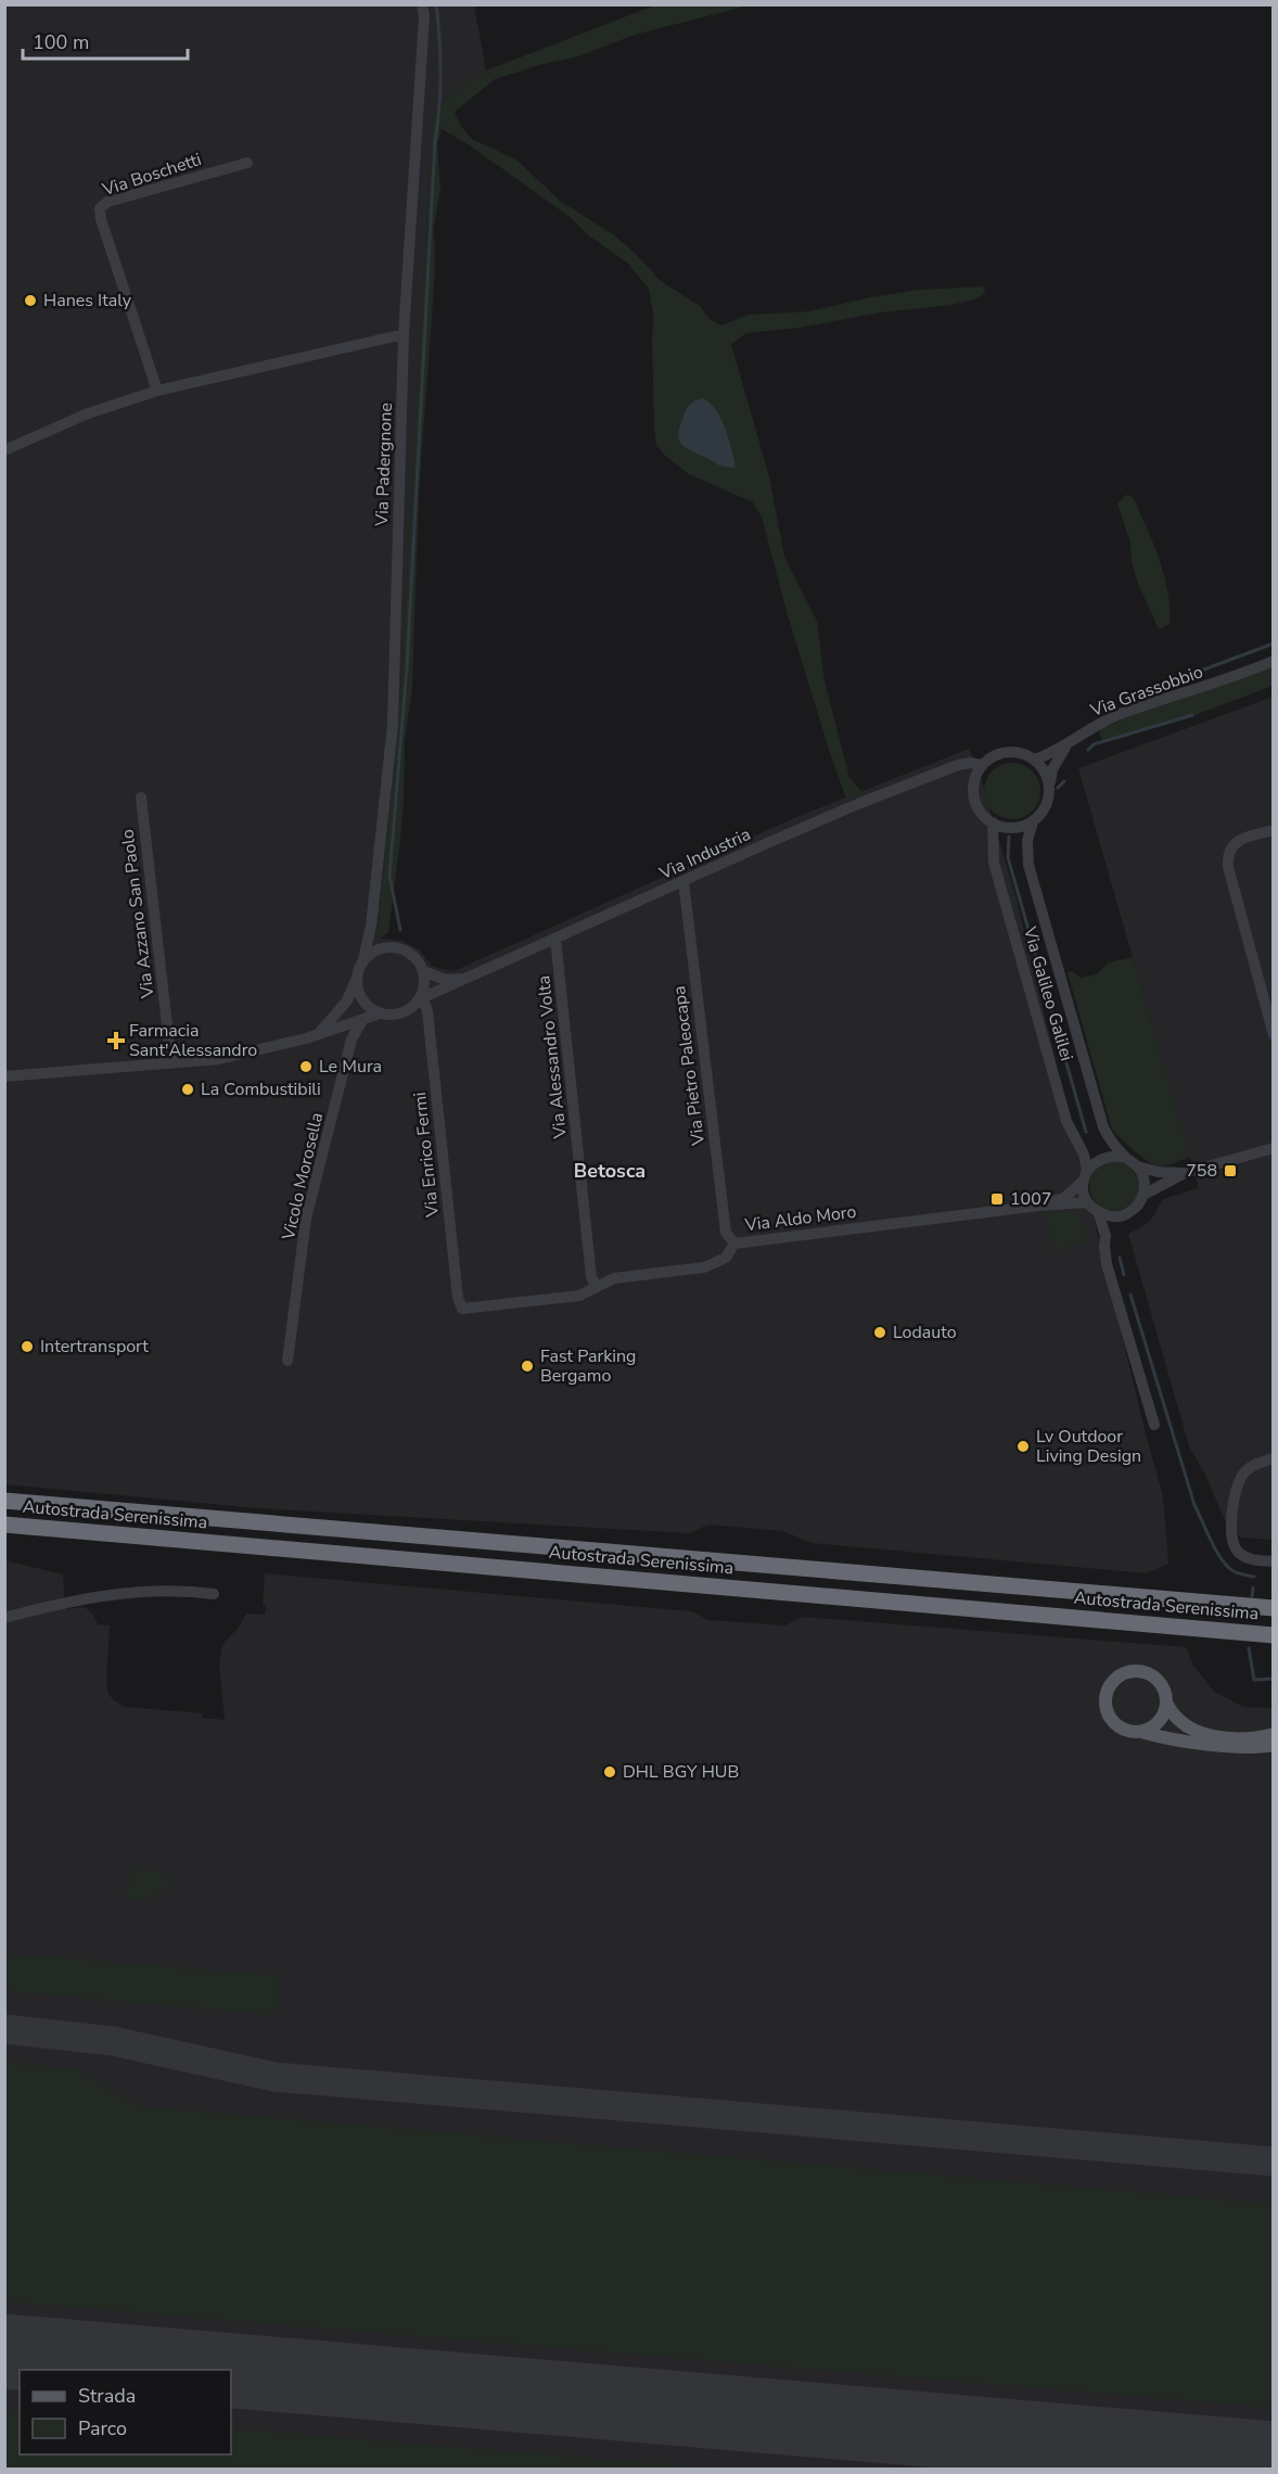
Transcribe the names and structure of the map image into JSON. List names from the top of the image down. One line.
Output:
{"streets":{"highway":["Autostrada Serenissima"],"street":["Via Boschetti","Via Padergnone","Via Grassobbio","Via Industria","Via Azzano San Paolo","Via Galileo Galilei","Via Alessandro Volta","Via Pietro Paleocapa","Via Enrico Fermi","Vicolo Morosella","Via Aldo Moro"]},"crossings":[["Via Padergnone","Via Industria"],["Via Padergnone","Via Enrico Fermi"],["Via Grassobbio","Via Industria"],["Via Grassobbio","Via Galileo Galilei"],["Via Industria","Via Galileo Galilei"],["Via Industria","Via Alessandro Volta"],["Via Industria","Via Pietro Paleocapa"],["Via Industria","Via Enrico Fermi"],["Via Galileo Galilei","Via Aldo Moro"],["Via Alessandro Volta","Via Aldo Moro"],["Via Pietro Paleocapa","Via Aldo Moro"],["Via Enrico Fermi","Via Aldo Moro"]],"districts":["Betosca"],"places":{"other":["Hanes Italy","Le Mura","La Combustibili","Lodauto","Intertransport","Fast Parking Bergamo","Lv Outdoor Living Design","DHL BGY HUB"],"health":["Farmacia Sant'Alessandro"],"transit":["758","1007"]},"legend":["Strada","Parco"],"scale_bar":"100 m"}
